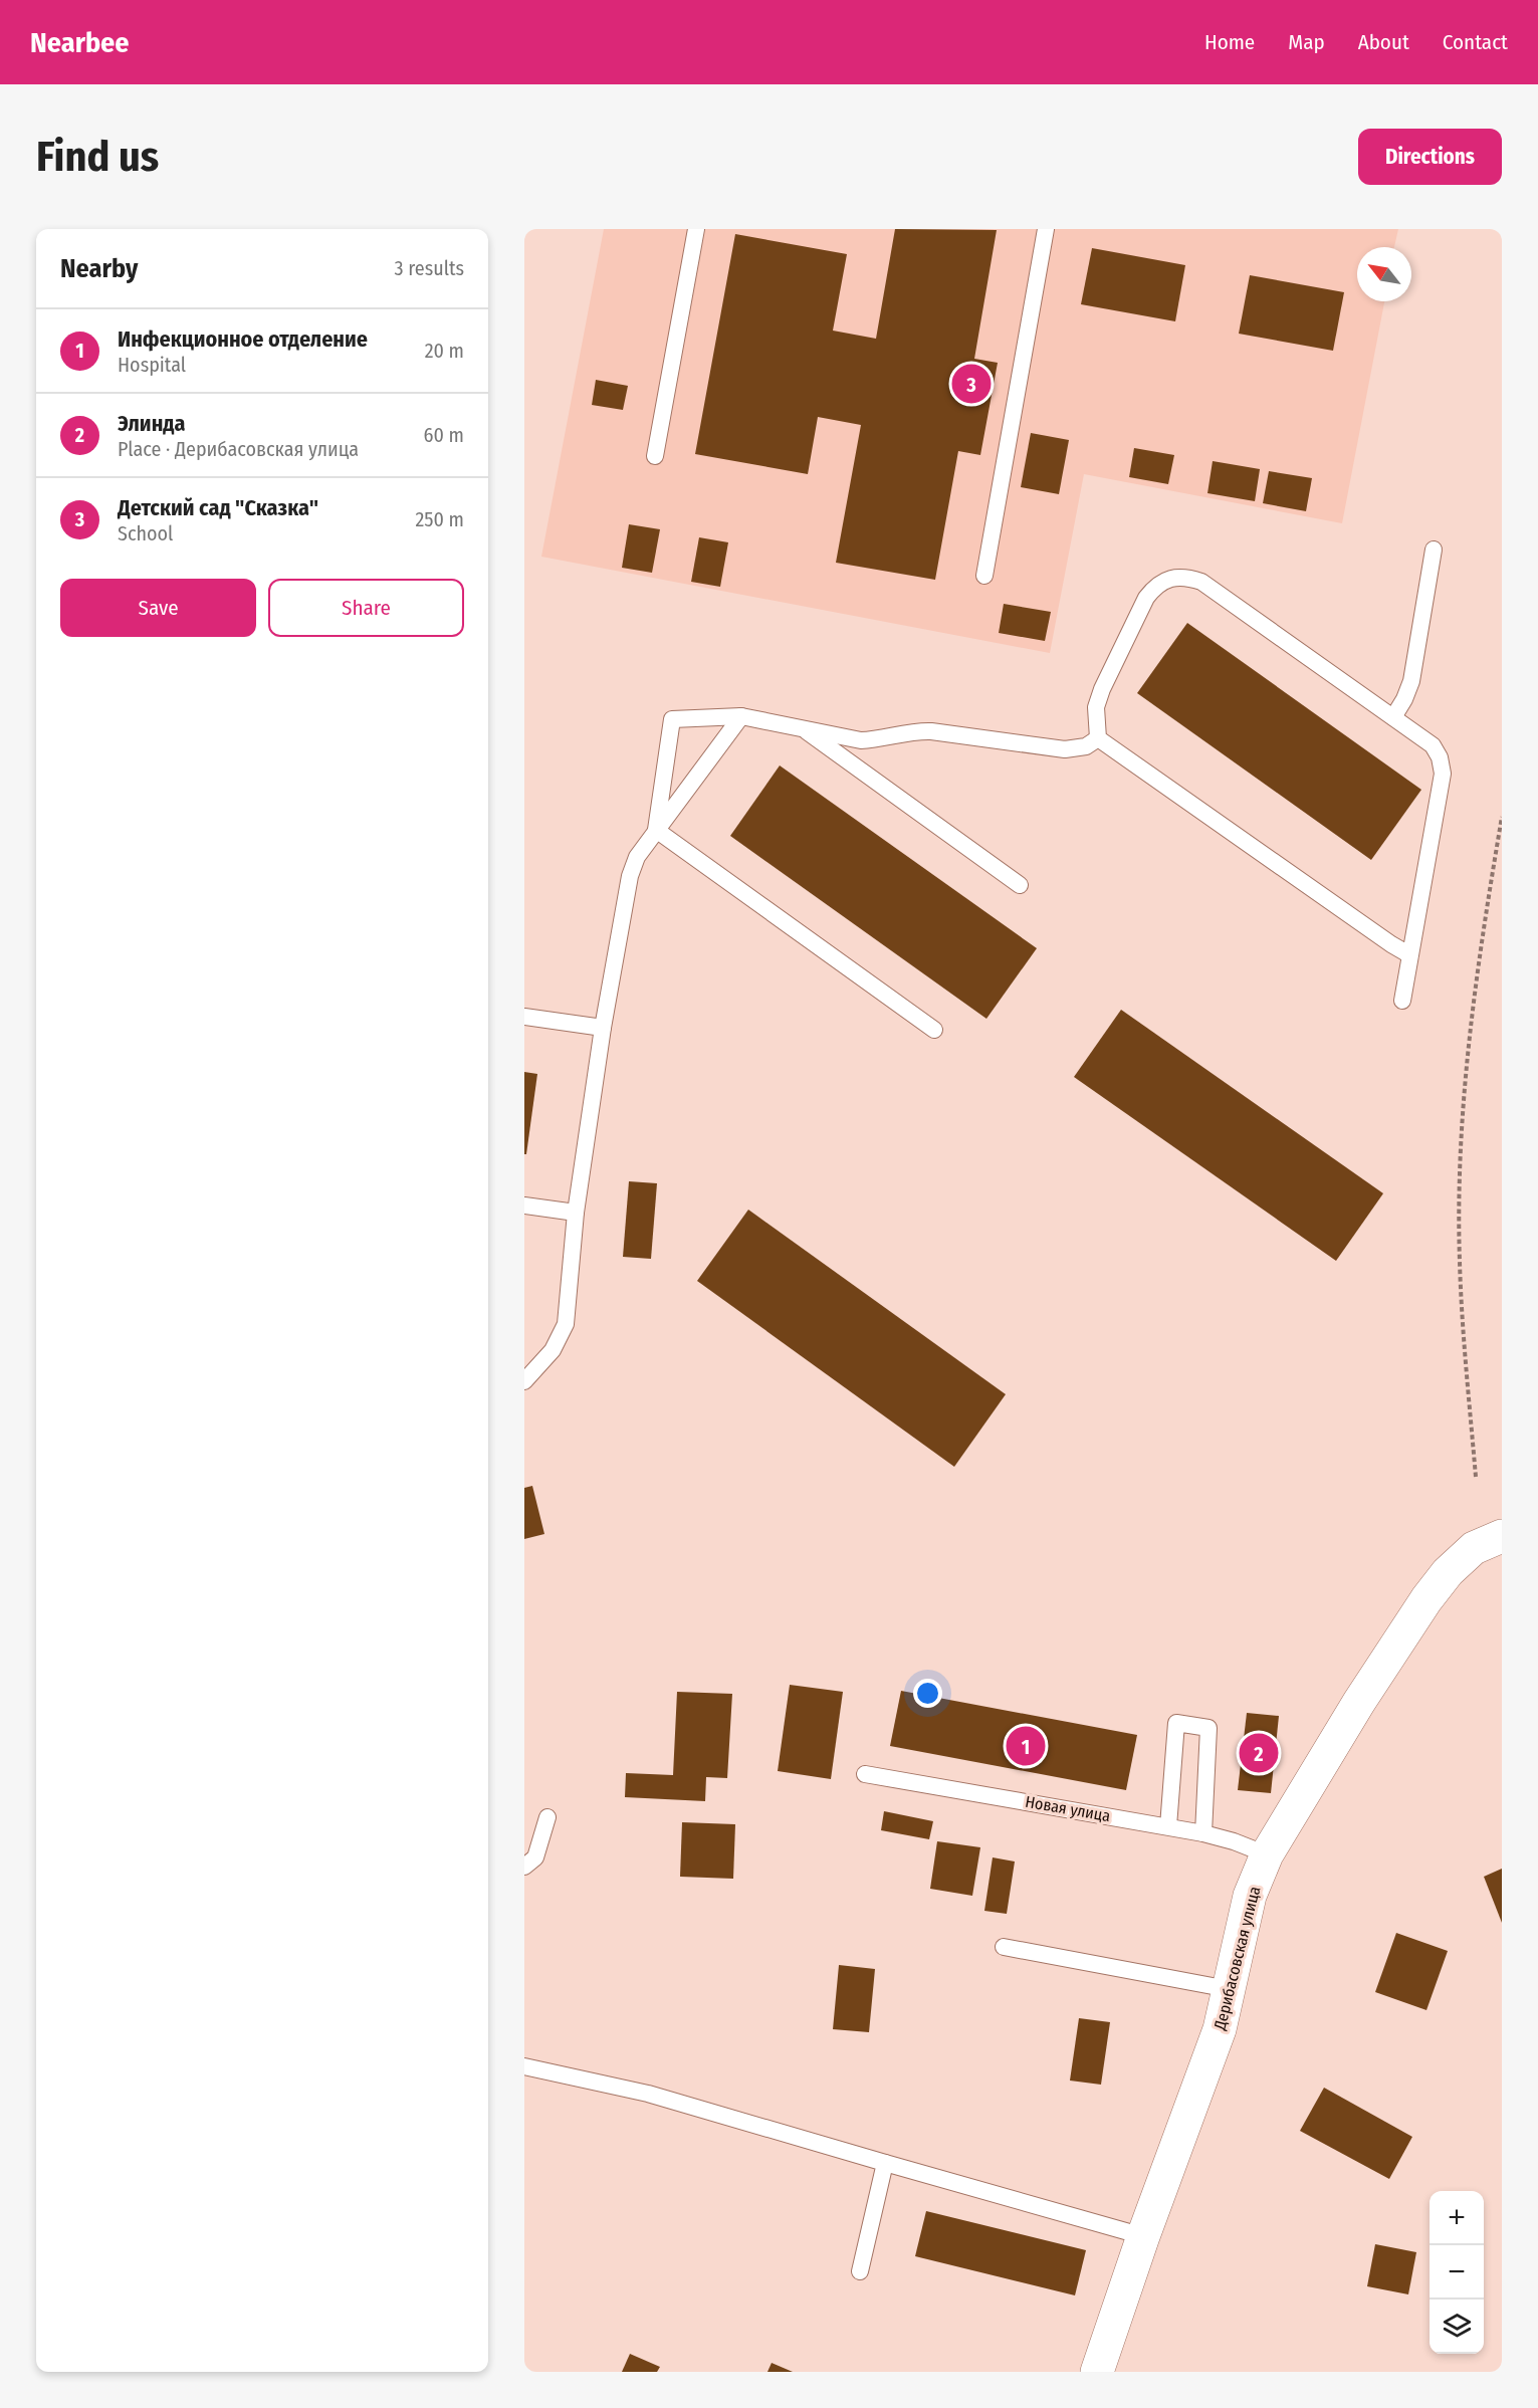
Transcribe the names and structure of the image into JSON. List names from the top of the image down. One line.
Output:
{"streets":{"street":["Дерибасовская улица"],"lane":["Новая улица"]},"crossings":[["Новая улица","Дерибасовская улица"]],"north":"top left","page":{"header":"Nearbee","nav":["Home","Map","About","Contact"],"buttons":["Directions",["Save","Share"]],"title":"Find us","heading":["Nearby","3 results"],"list":[{"mark":"1","name":"Инфекционное отделение","note":"Hospital","value":"20 m"},{"mark":"2","name":"Элинда","note":"Place · Дерибасовская улица","value":"60 m"},{"mark":"3","name":"Детский сад \"Сказка\"","note":"School","value":"250 m"}],"pins":["3","1","2"],"map_buttons":["+","−"]}}
